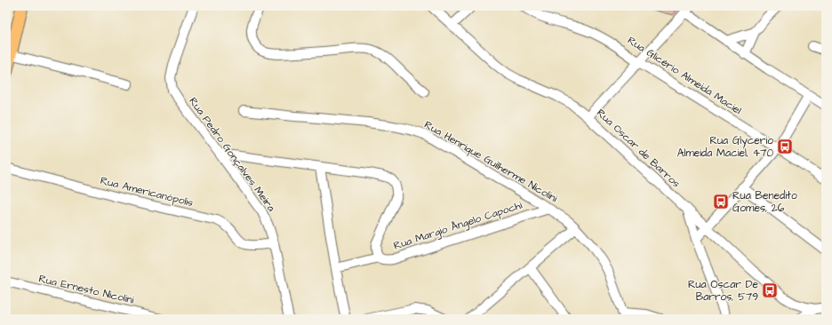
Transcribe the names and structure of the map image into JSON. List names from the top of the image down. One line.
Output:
{"streets":{"street":["Rua Glicério Almeida Maciel","Rua Oscar de Barros","Rua Pedro Gonçalves Meira","Rua Henrique Guilherme Nicolini","Rua Americanópolis","Rua Margio Ângelo Capochi","Rua Ernesto Nicolini"]},"crossings":[["Rua Pedro Gonçalves Meira","Rua Americanópolis"],["Rua Pedro Gonçalves Meira","Rua Margio Ângelo Capochi"],["Rua Henrique Guilherme Nicolini","Rua Margio Ângelo Capochi"]],"places":{"bus stop":["Rua Glycerio Almeida Maciel, 470","Rua Benedito Gomes, 26","Rua Oscar De Barros, 579"]}}
